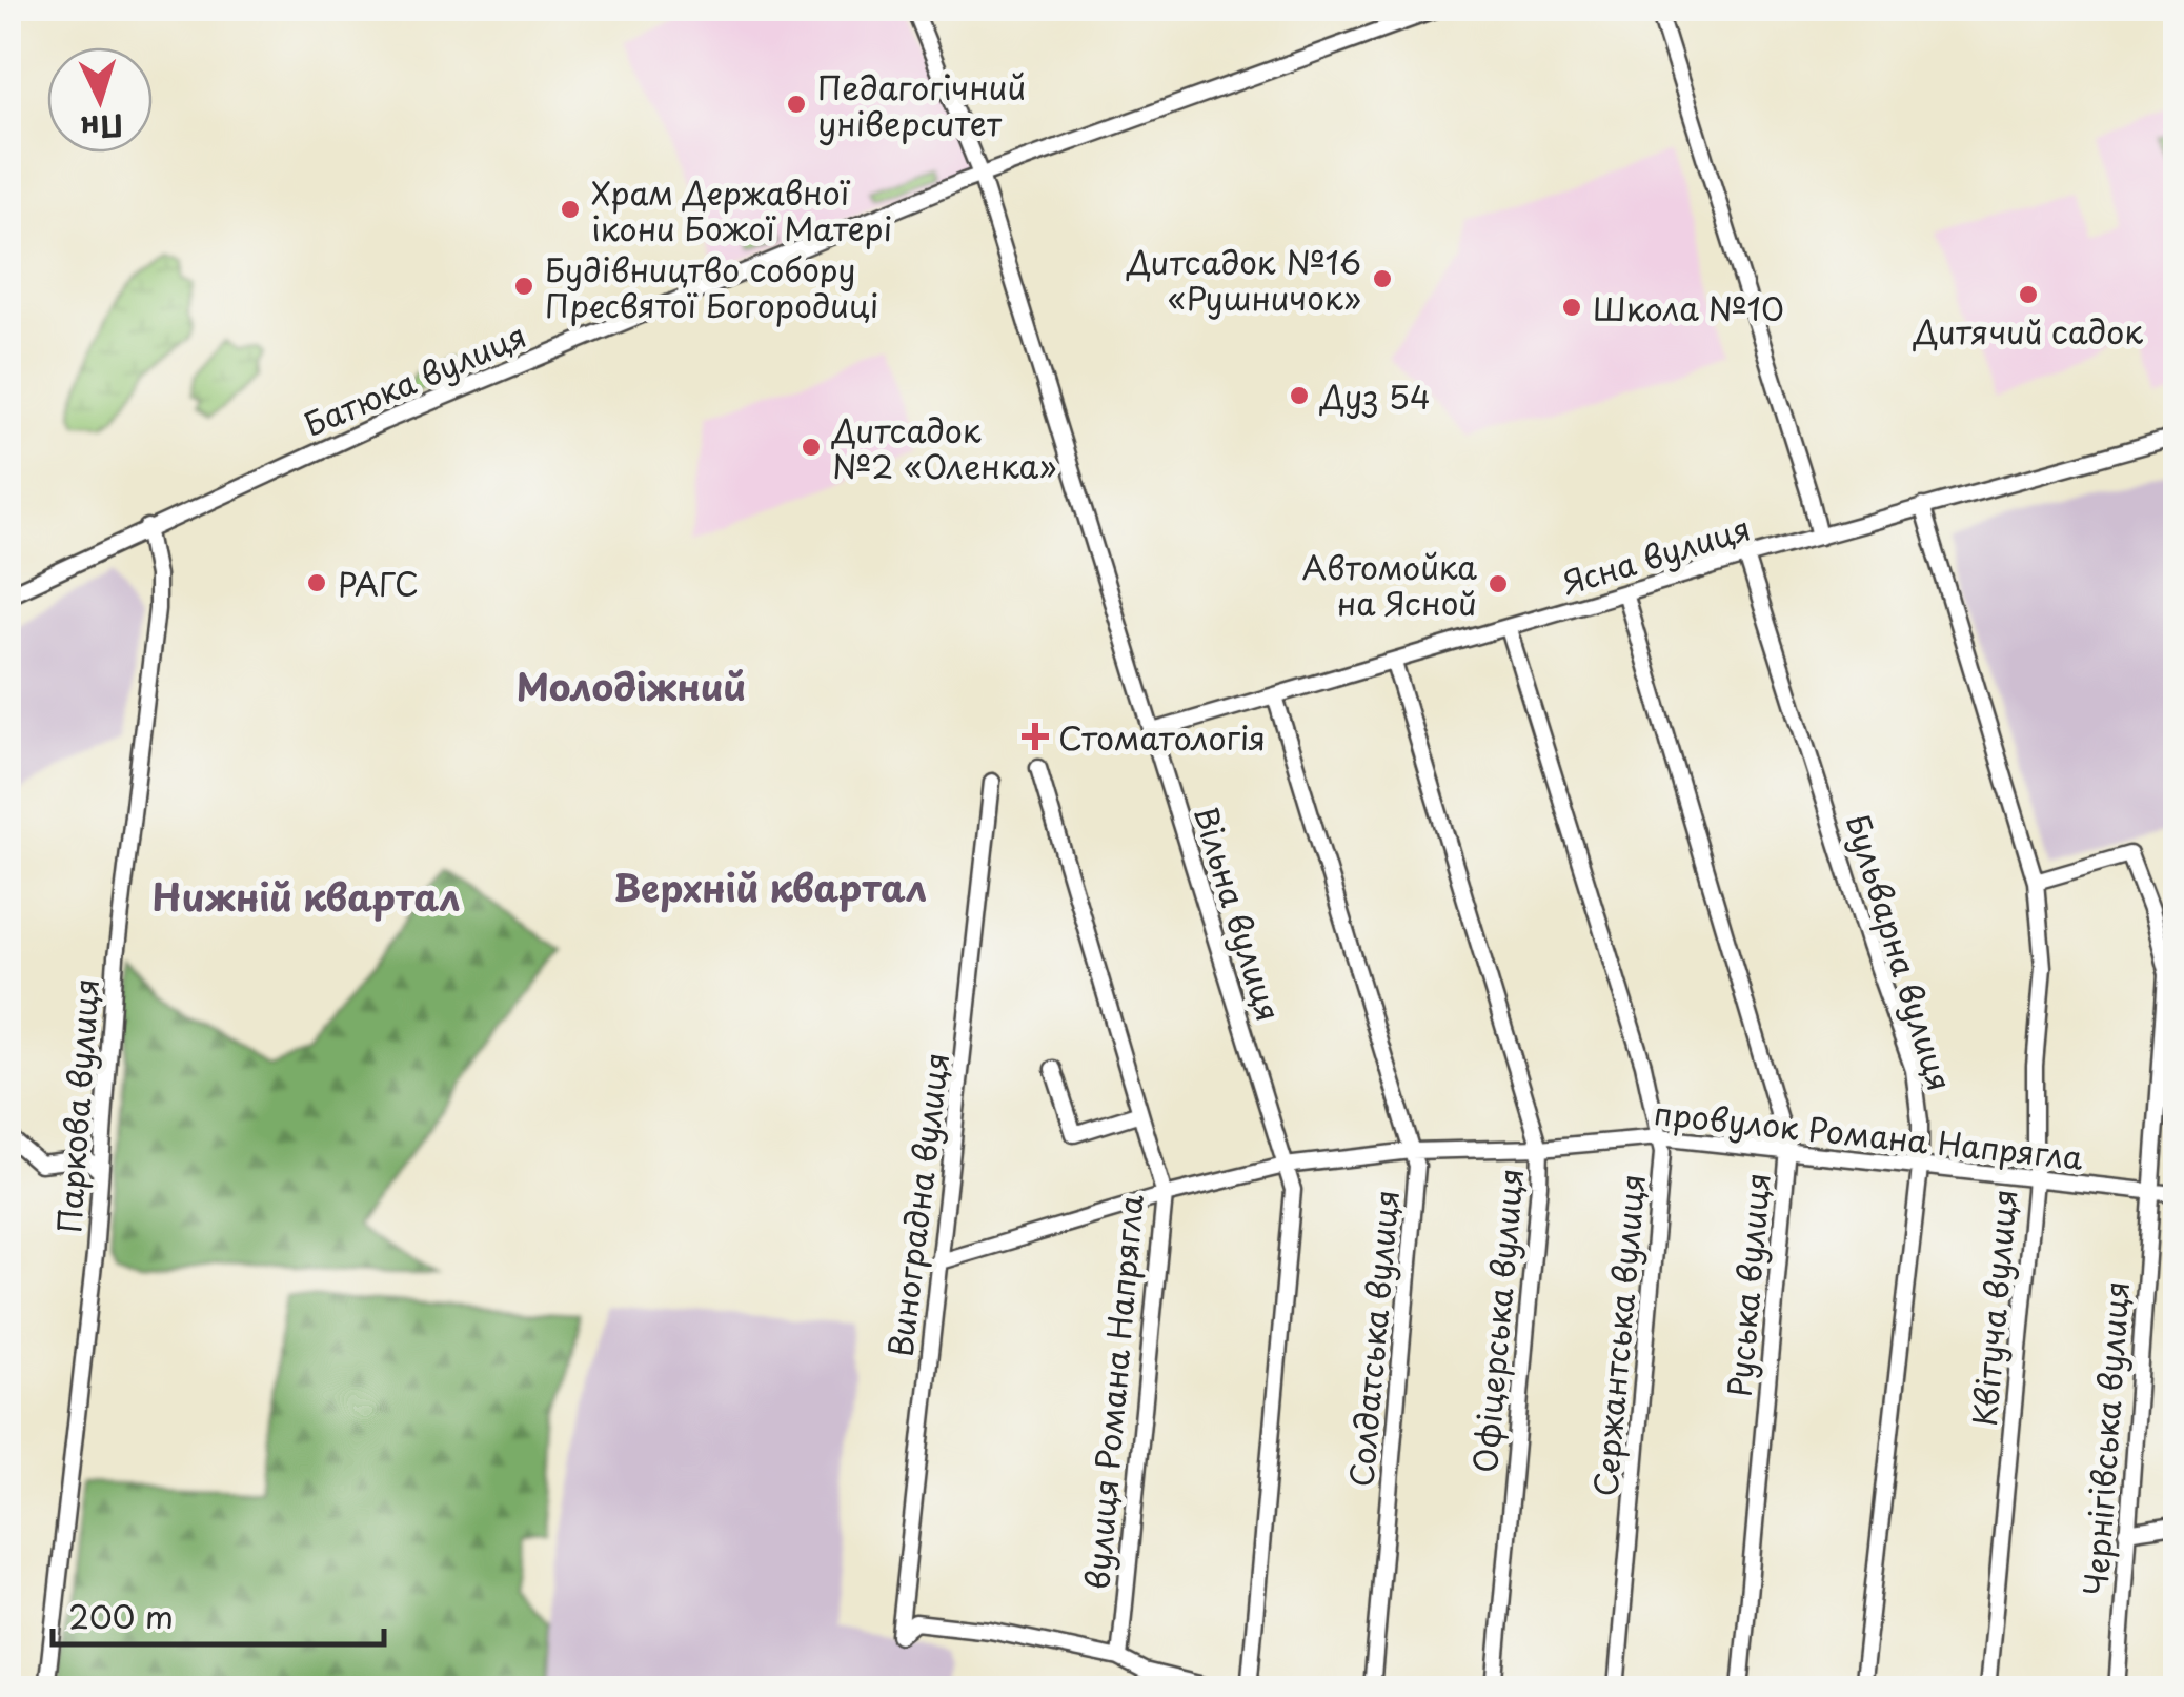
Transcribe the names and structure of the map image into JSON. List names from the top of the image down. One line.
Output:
{"streets":{"street":["Батюка вулиця","Ясна вулиця","Вільна вулиця","Бульварна вулиця","Паркова вулиця","провулок Романа Напрягла","Виноградна вулиця","Руська вулиця","Квітуча вулиця","Офіцерська вулиця","Сержантська вулиця","Солдатська вулиця","вулиця Романа Напрягла","Чернігівська вулиця"]},"crossings":[["Батюка вулиця","Вільна вулиця"],["Батюка вулиця","Паркова вулиця"],["Ясна вулиця","Вільна вулиця"],["Ясна вулиця","Бульварна вулиця"],["Ясна вулиця","Руська вулиця"],["Ясна вулиця","Квітуча вулиця"],["Ясна вулиця","Офіцерська вулиця"],["Ясна вулиця","Сержантська вулиця"],["Ясна вулиця","Солдатська вулиця"],["Вільна вулиця","провулок Романа Напрягла"],["Бульварна вулиця","провулок Романа Напрягла"],["провулок Романа Напрягла","Виноградна вулиця"],["провулок Романа Напрягла","Руська вулиця"],["провулок Романа Напрягла","Квітуча вулиця"],["провулок Романа Напрягла","Офіцерська вулиця"],["провулок Романа Напрягла","Сержантська вулиця"],["провулок Романа Напрягла","Солдатська вулиця"],["провулок Романа Напрягла","вулиця Романа Напрягла"],["провулок Романа Напрягла","Чернігівська вулиця"],["Виноградна вулиця","вулиця Романа Напрягла"],["Квітуча вулиця","Чернігівська вулиця"]],"districts":["Молодіжний","Верхній квартал","Нижній квартал"],"places":{"other":["Педагогічний університет","Храм Державної ікони Божої Матері","Дитсадок №16 «Рушничок»","Будівництво собору Пресвятої Богородиці","Дитячий садок","Школа №10","Дуз 54","Дитсадок №2 «Оленка»","РАГС","Автомойка на Ясной"],"health":["Стоматологія"]},"scale_bar":"200 m","north":"bottom"}
